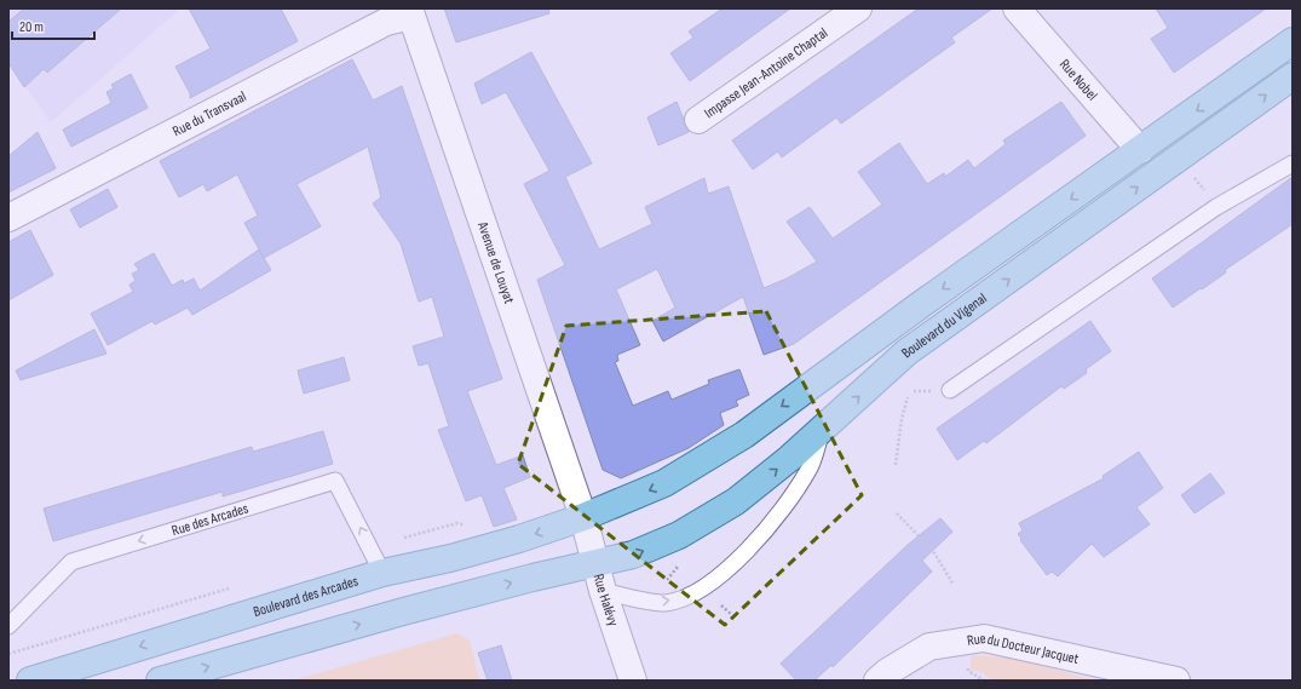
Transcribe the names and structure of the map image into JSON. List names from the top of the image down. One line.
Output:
{"streets":{"main road":["Boulevard du Vigenal","Boulevard des Arcades"],"street":["Impasse Jean-Antoine Chaptal","Rue Nobel","Rue du Transvaal","Avenue de Louyat","Rue Halévy","Rue du Docteur Jacquet"],"lane":["Rue des Arcades"]},"crossings":[["Rue du Transvaal","Avenue de Louyat"],["Avenue de Louyat","Boulevard des Arcades"],["Avenue de Louyat","Rue Halévy"],["Boulevard du Vigenal","Rue Halévy"],["Rue des Arcades","Boulevard des Arcades"],["Boulevard des Arcades","Rue Halévy"]],"one_way":["Rue des Arcades"],"scale_bar":"20 m"}
